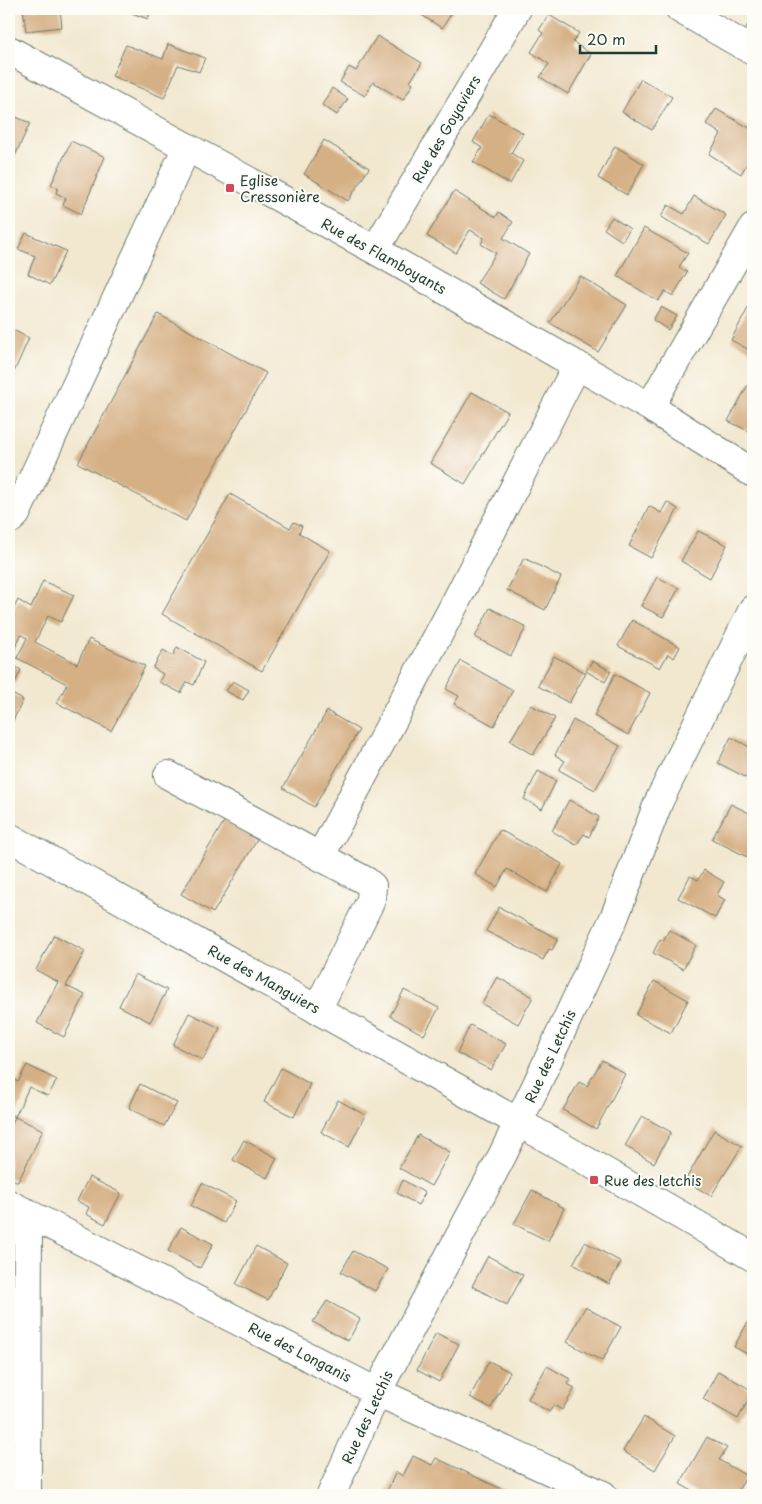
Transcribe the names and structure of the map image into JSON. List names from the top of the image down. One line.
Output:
{"streets":{"street":["Rue des Goyaviers","Rue des Flamboyants","Rue des Manguiers","Rue des Letchis","Rue des Longanis"]},"crossings":[["Rue des Goyaviers","Rue des Flamboyants"],["Rue des Manguiers","Rue des Letchis"],["Rue des Letchis","Rue des Longanis"]],"places":{"transit":["Eglise Cressonière","Rue des letchis"]},"scale_bar":"20 m"}
